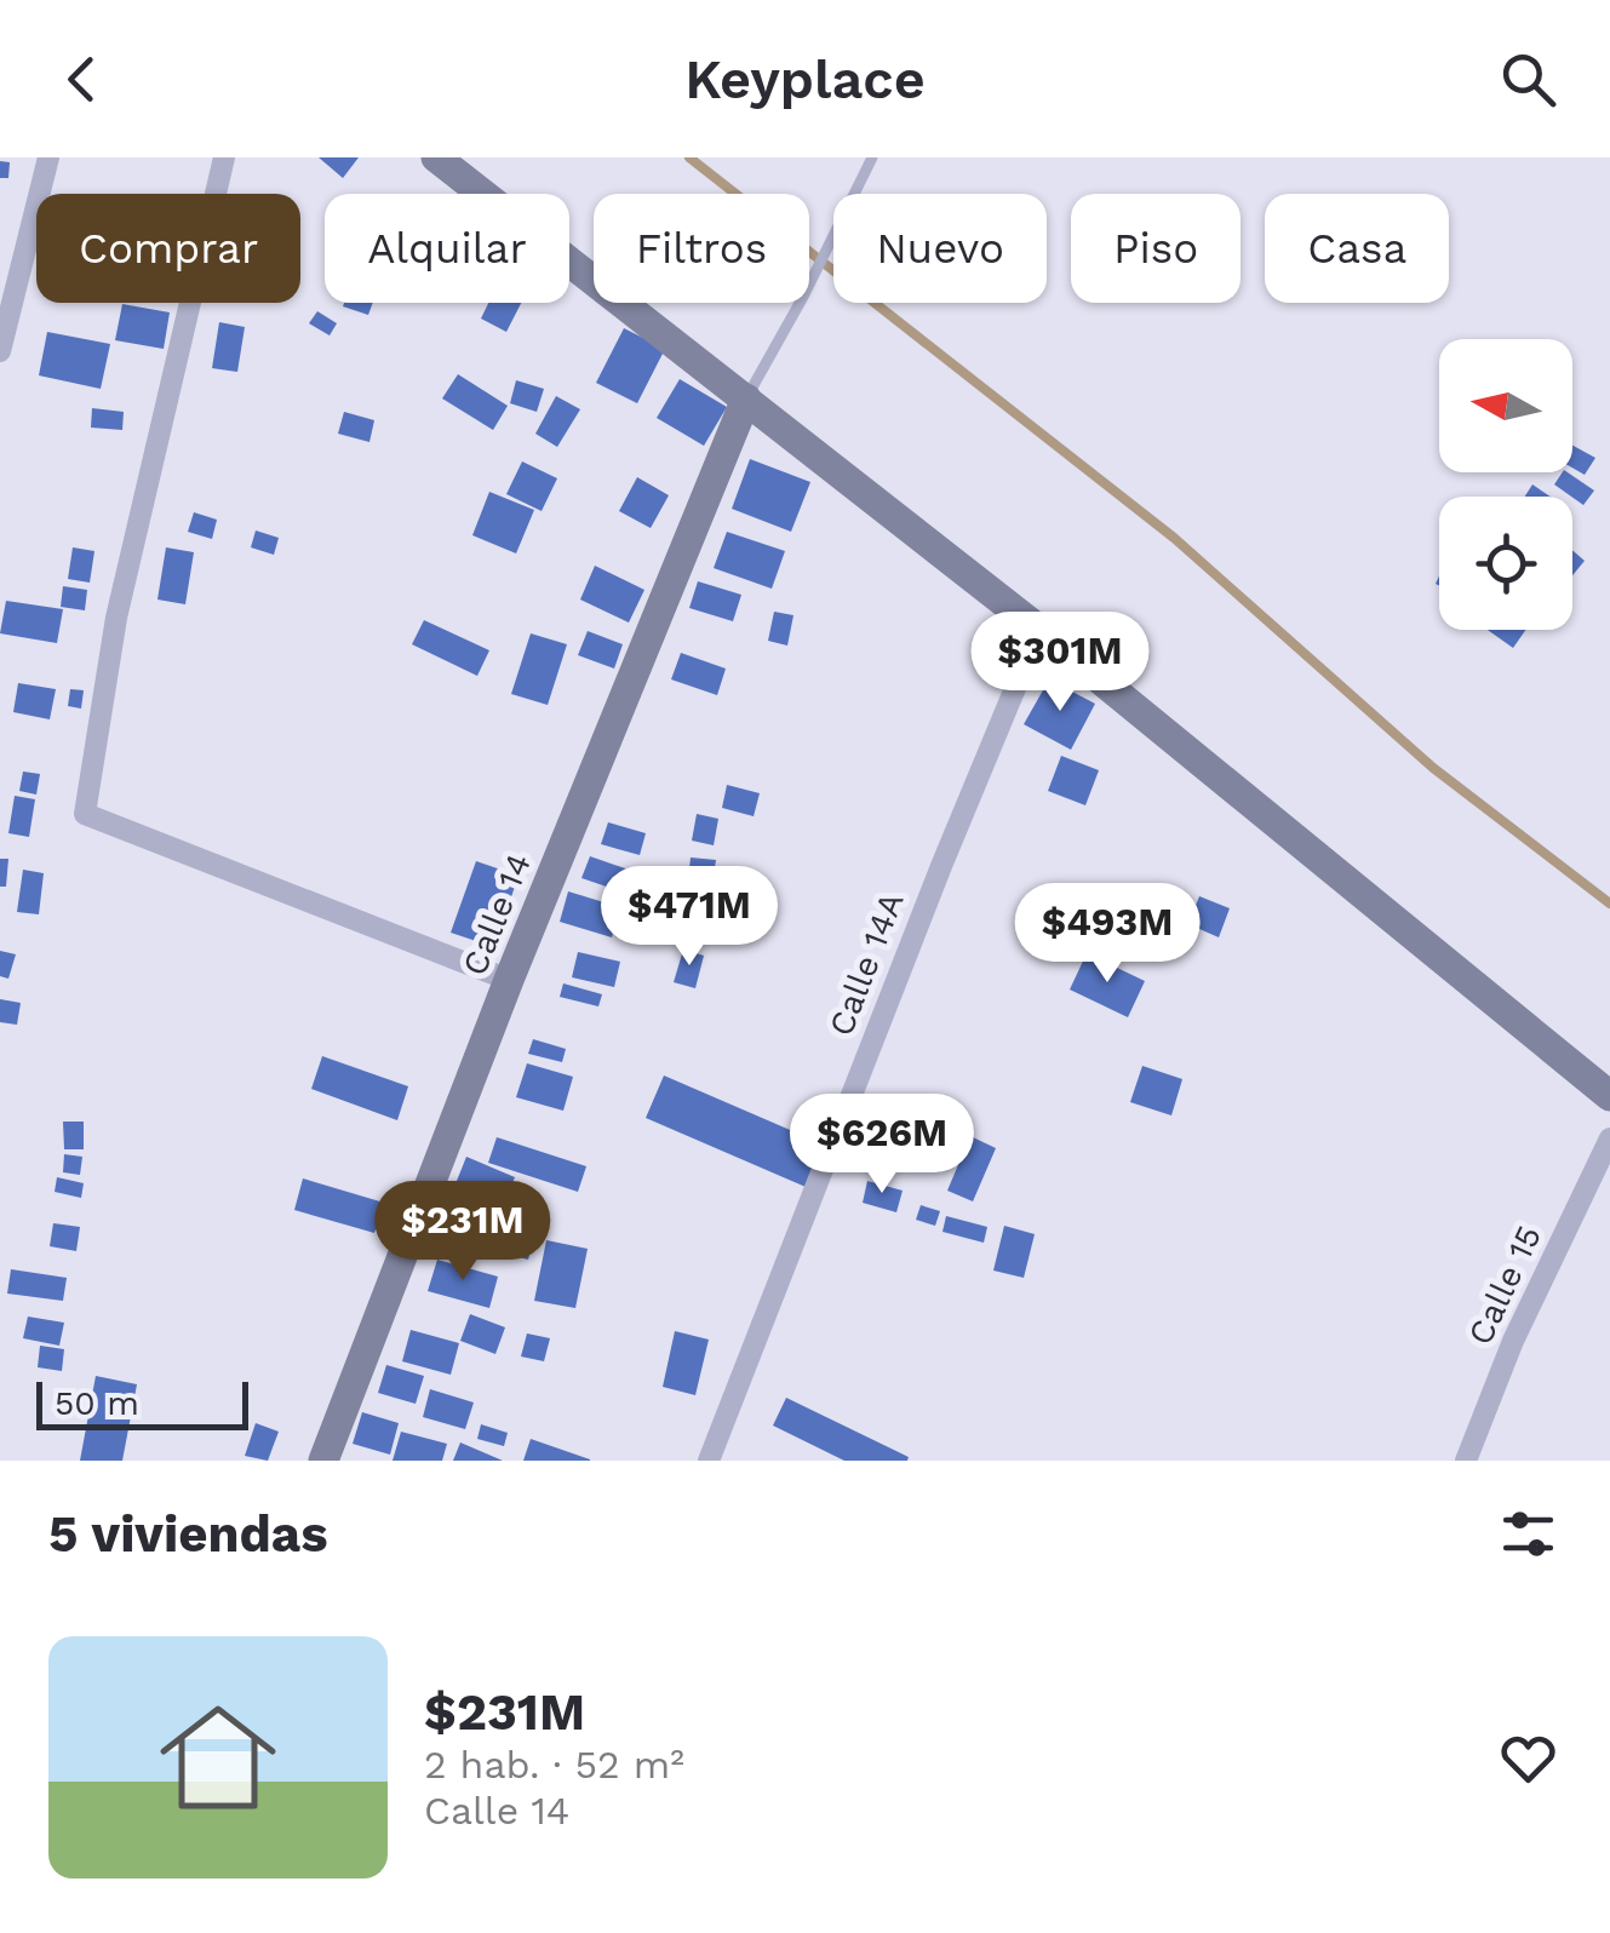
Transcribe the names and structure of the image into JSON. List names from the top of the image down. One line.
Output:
{"streets":{"street":["Calle 14","Calle 14A","Calle 15"]},"scale_bar":"50 m","north":"left","page":{"header":"Keyplace","chip":["Comprar","Alquilar","Filtros","Nuevo","Piso","Casa"],"price":["$301M","$471M","$493M","$626M","$231M"],"scale":"50 m","heading":"5 viviendas","list":[{"name":"$231M","note":"2 hab. · 52 m² · Calle 14"}]}}
